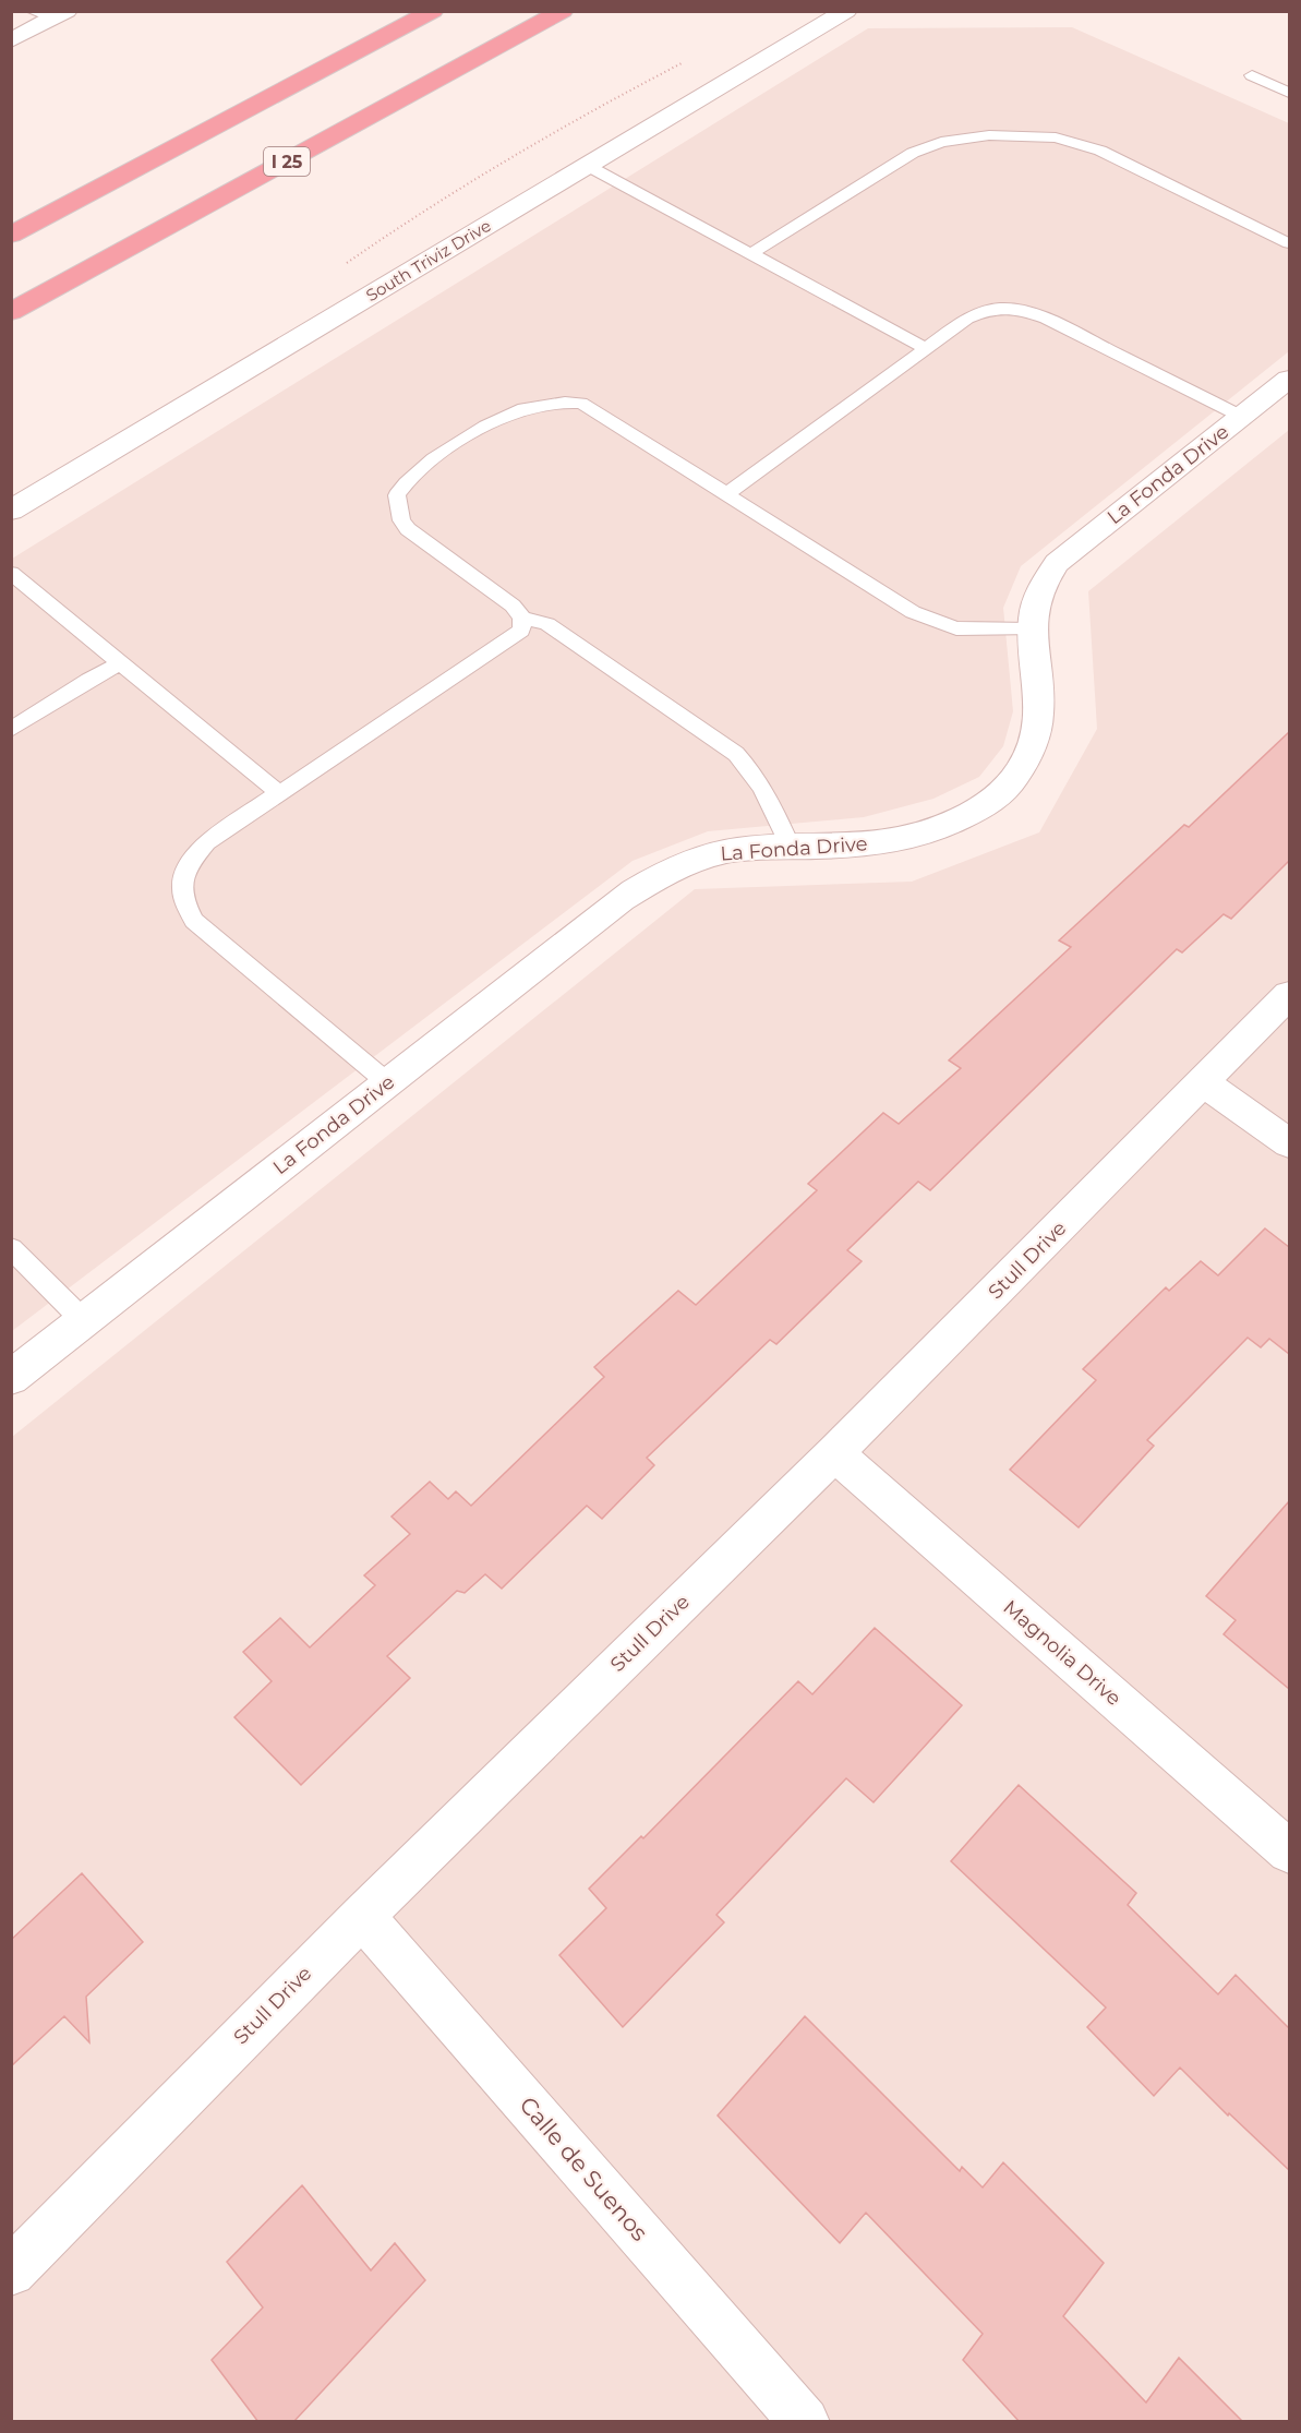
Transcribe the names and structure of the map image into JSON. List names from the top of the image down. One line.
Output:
{"streets":{"highway":["I 25"],"street":["South Triviz Drive","La Fonda Drive","Stull Drive","Magnolia Drive","Calle de Suenos"]},"crossings":[["Stull Drive","Magnolia Drive"],["Stull Drive","Calle de Suenos"]]}
